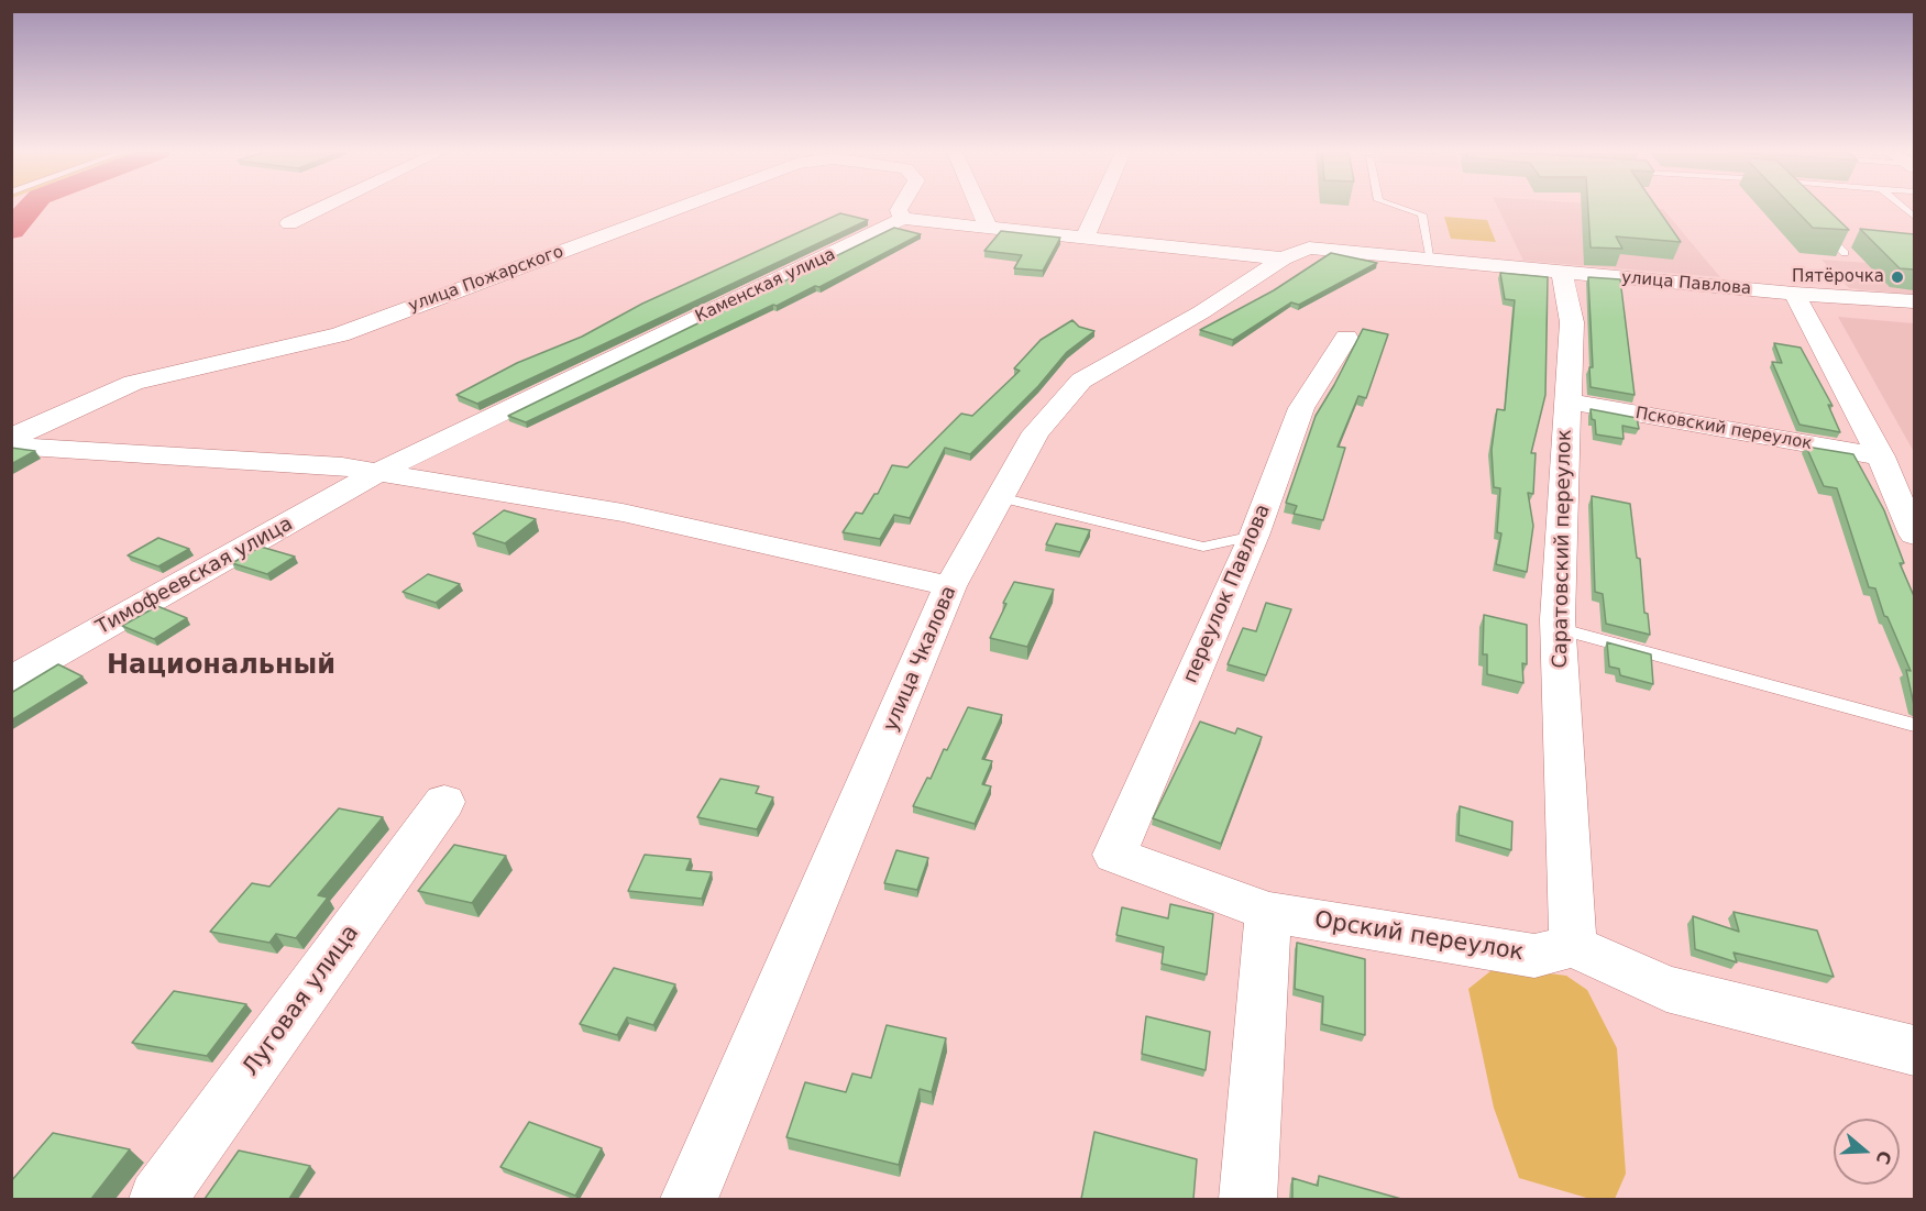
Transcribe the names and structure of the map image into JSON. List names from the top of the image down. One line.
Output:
{"streets":{"street":["улица Пожарского","улица Павлова","Каменская улица","Псковский переулок","Саратовский переулок","Тимофеевская улица","переулок Павлова","улица Чкалова","Орский переулок","Луговая улица"]},"crossings":[["улица Пожарского","Каменская улица"],["улица Павлова","Каменская улица"],["улица Павлова","Саратовский переулок"],["улица Павлова","улица Чкалова"],["Каменская улица","Тимофеевская улица"],["Каменская улица","улица Чкалова"],["Псковский переулок","Саратовский переулок"],["Саратовский переулок","Орский переулок"],["переулок Павлова","Орский переулок"]],"districts":["Национальный"],"places":["Пятёрочка"],"north":"right"}
